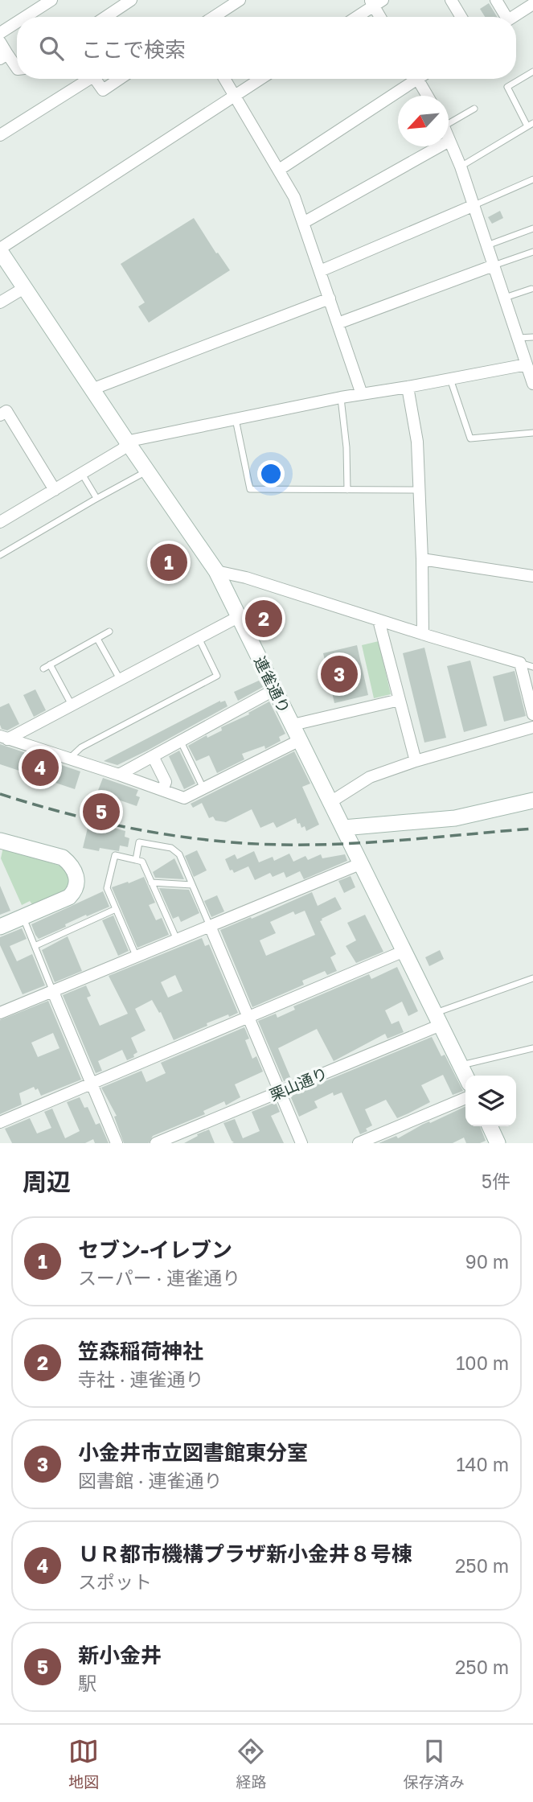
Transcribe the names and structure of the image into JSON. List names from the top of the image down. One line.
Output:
{"streets":{"main road":["連雀通り"],"street":["栗山通り"]},"crossings":[["連雀通り","栗山通り"]],"north":"bottom left","page":{"search":"ここで検索","pins":["1","2","3","4","5"],"heading":["周辺","5件"],"list":[{"mark":"1","name":"セブン-イレブン","note":"スーパー · 連雀通り","value":"90 m"},{"mark":"2","name":"笠森稲荷神社","note":"寺社 · 連雀通り","value":"100 m"},{"mark":"3","name":"小金井市立図書館東分室","note":"図書館 · 連雀通り","value":"140 m"},{"mark":"4","name":"ＵＲ都市機構プラザ新小金井８号棟","note":"スポット","value":"250 m"},{"mark":"5","name":"新小金井","note":"駅","value":"250 m"}],"nav":["地図","経路","保存済み"]}}
